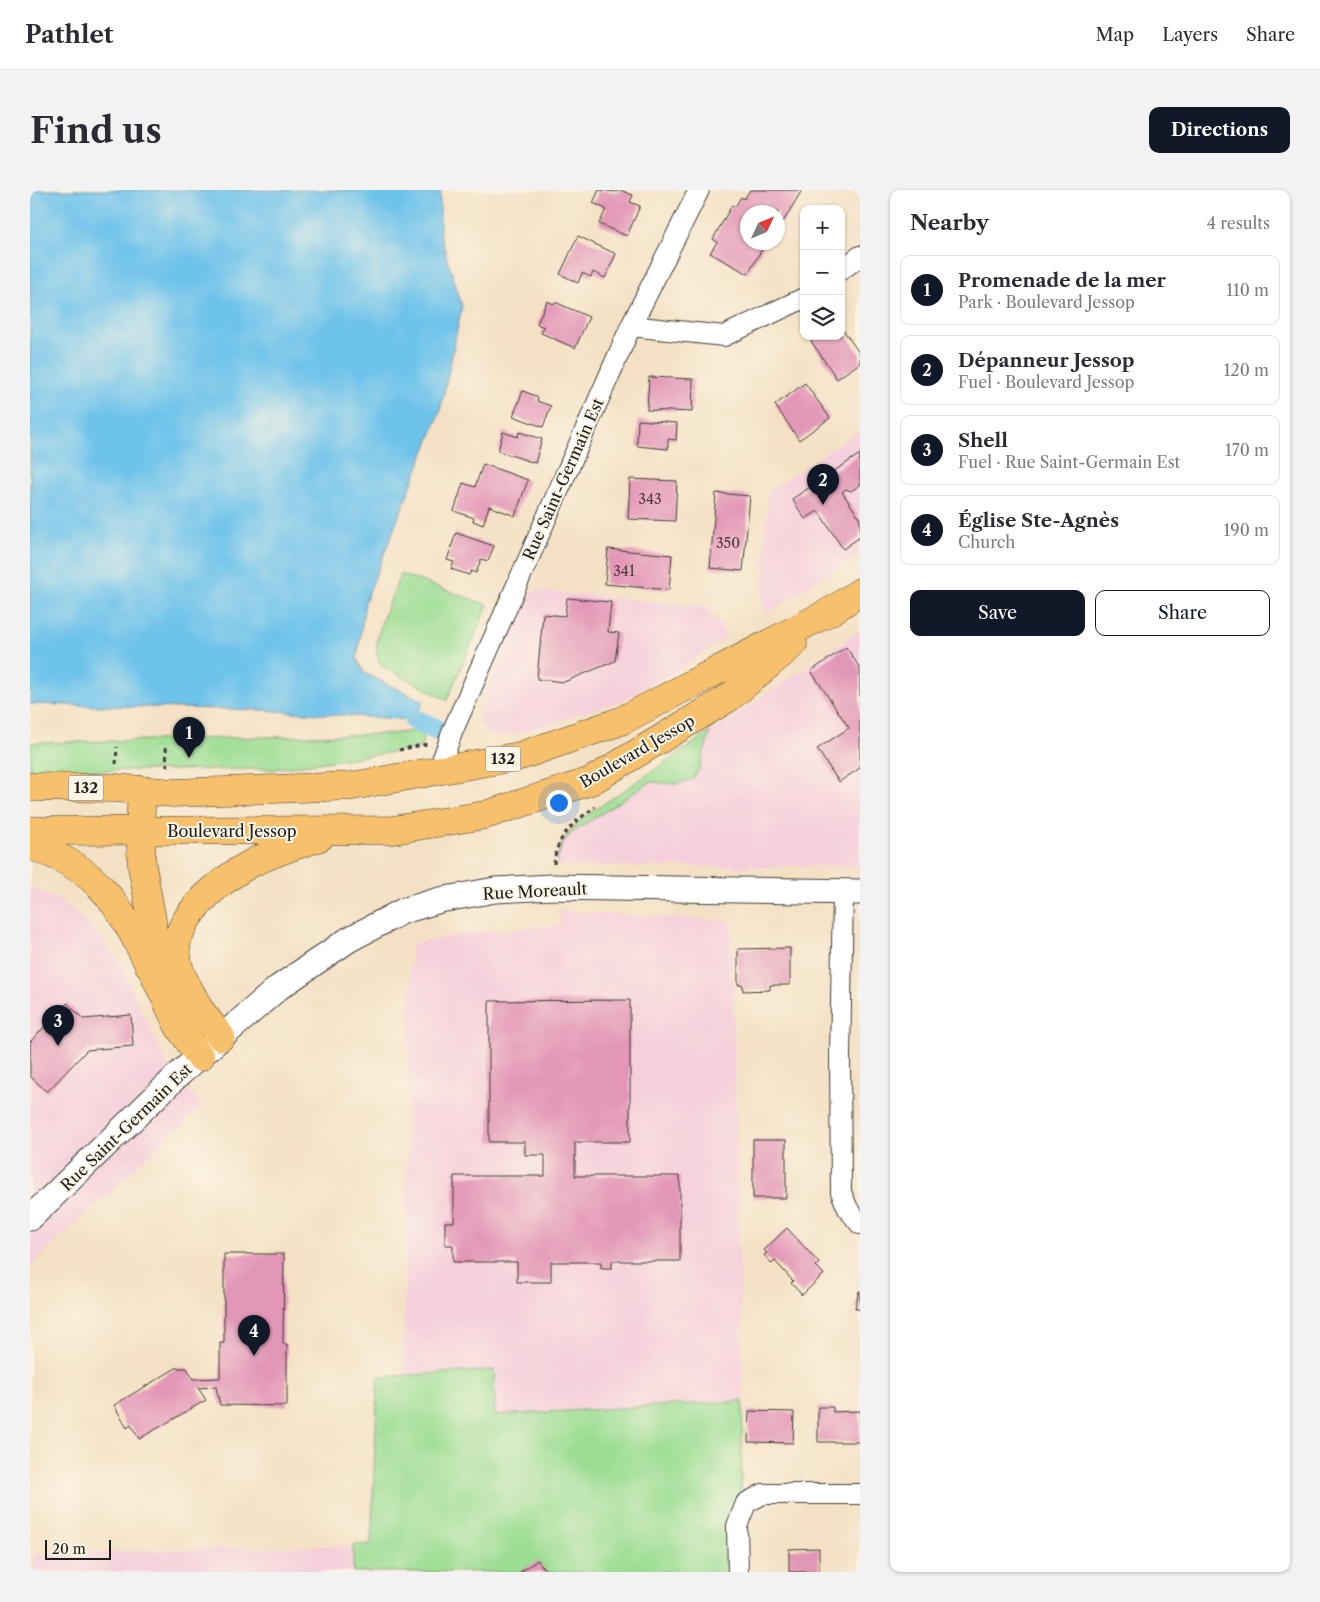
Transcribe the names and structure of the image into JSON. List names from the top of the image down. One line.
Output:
{"streets":{"main road":["Boulevard Jessop","132"],"street":["Rue Saint-Germain Est","Rue Moreault"]},"crossings":[["Rue Saint-Germain Est","Boulevard Jessop"],["Rue Saint-Germain Est","Rue Moreault"],["Boulevard Jessop","132"]],"house_numbers":["343","350","341"],"scale_bar":"20 m","north":"top right","page":{"header":"Pathlet","nav":["Map","Layers","Share"],"buttons":["Directions",["Save","Share"]],"title":"Find us","heading":["Nearby","4 results"],"map_buttons":["+","−"],"list":[{"mark":"1","name":"Promenade de la mer","note":"Park · Boulevard Jessop","value":"110 m"},{"mark":"2","name":"Dépanneur Jessop","note":"Fuel · Boulevard Jessop","value":"120 m"},{"mark":"3","name":"Shell","note":"Fuel · Rue Saint-Germain Est","value":"170 m"},{"mark":"4","name":"Église Ste-Agnès","note":"Church","value":"190 m"}],"pins":["2","1","3","4"],"scale":"20 m"}}
